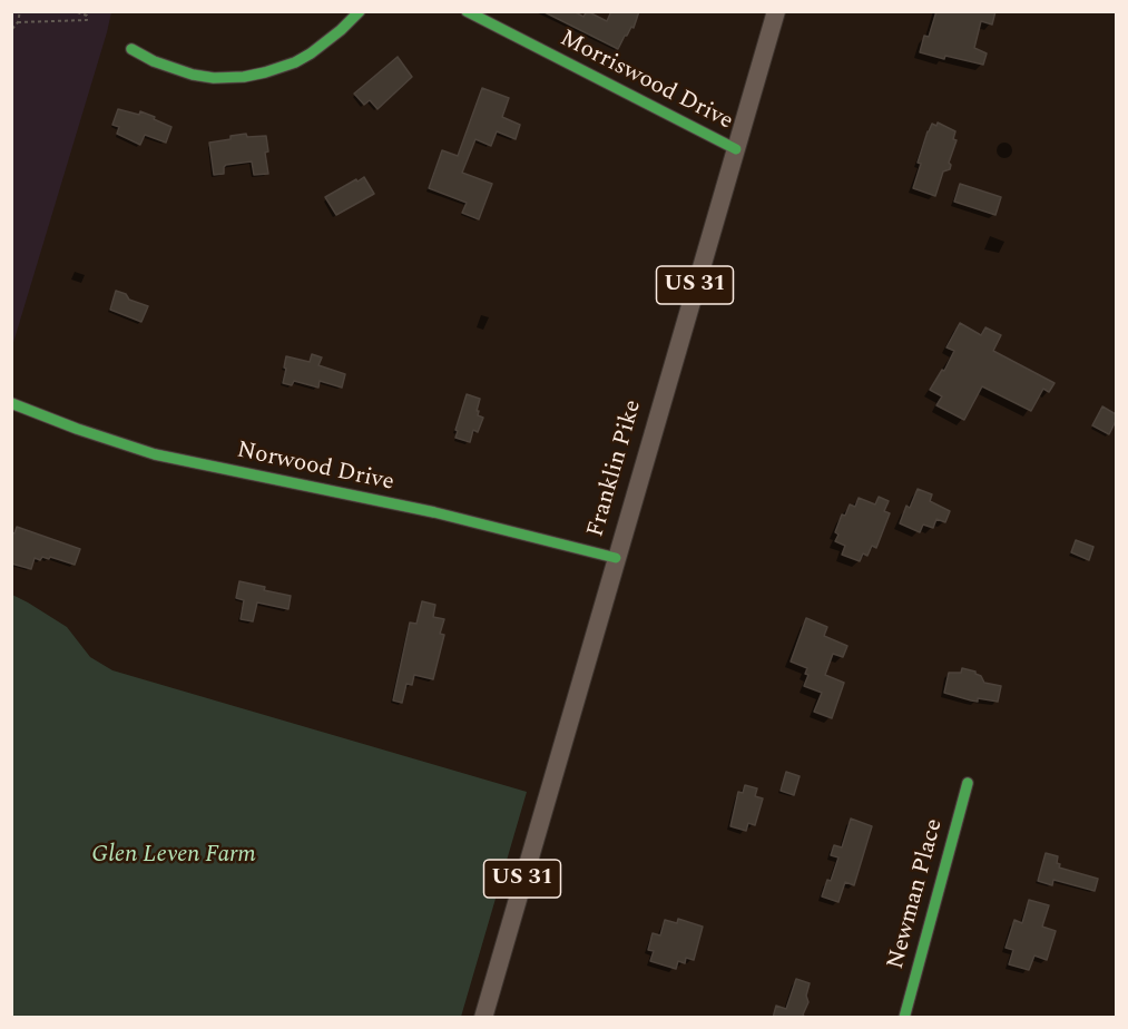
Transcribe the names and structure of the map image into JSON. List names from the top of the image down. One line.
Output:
{"streets":{"main road":["US 31","Franklin Pike"],"street":["Morriswood Drive","Norwood Drive","Newman Place"]},"crossings":[["Morriswood Drive","Franklin Pike"],["Norwood Drive","Franklin Pike"]],"parks":["Glen Leven Farm"]}
